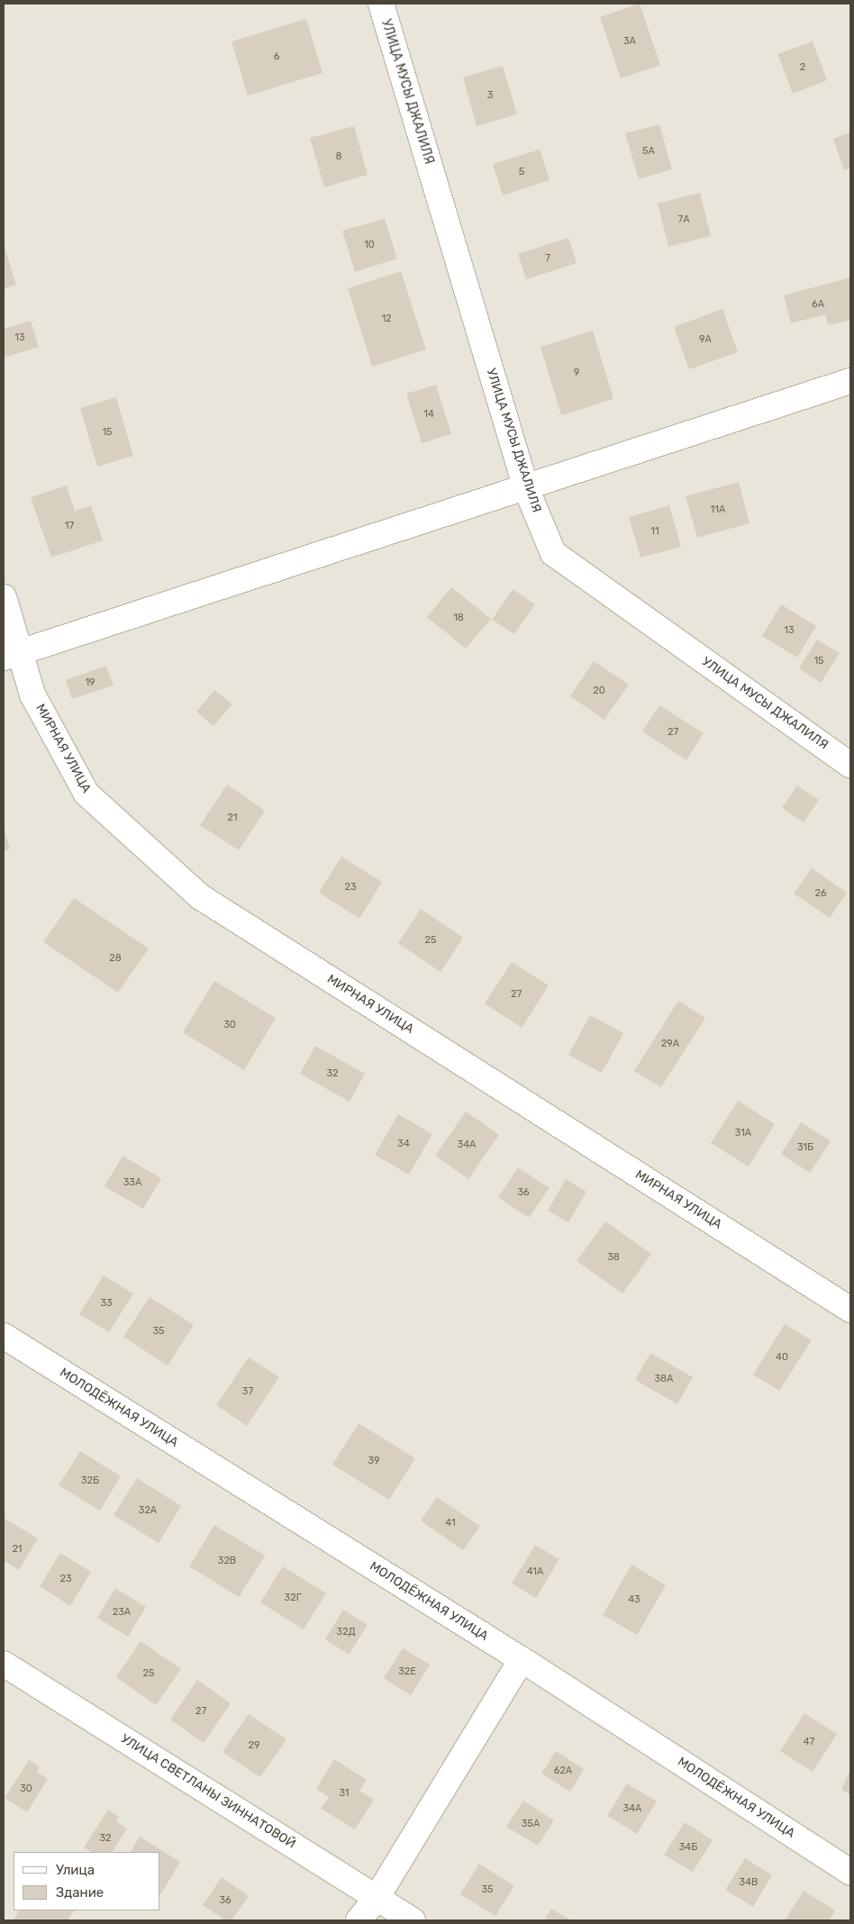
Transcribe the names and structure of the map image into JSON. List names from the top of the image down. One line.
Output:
{"streets":{"street":["УЛИЦА МУСЫ ДЖАЛИЛЯ","МИРНАЯ УЛИЦА","МОЛОДЁЖНАЯ УЛИЦА","УЛИЦА СВЕТЛАНЫ ЗИННАТОВОЙ"]},"house_numbers":["3А","6","2","3","5А","8","5","7А","10","7","6А","12","13","9А","9","14","15","11А","17","11","18","13","15","19","20","27","21","23","26","25","28","27","30","29А","32","31А","34","34А","31Б","33А","36","38","33","35","40","38А","37","39","32Б","32А","41","21","32В","41А","23","32Г","43","23А","32Д","32Е","25","27","47","29","62А","30","31","34А","35А","32","34Б","34В","35","36"],"legend":["Улица","Здание"]}
